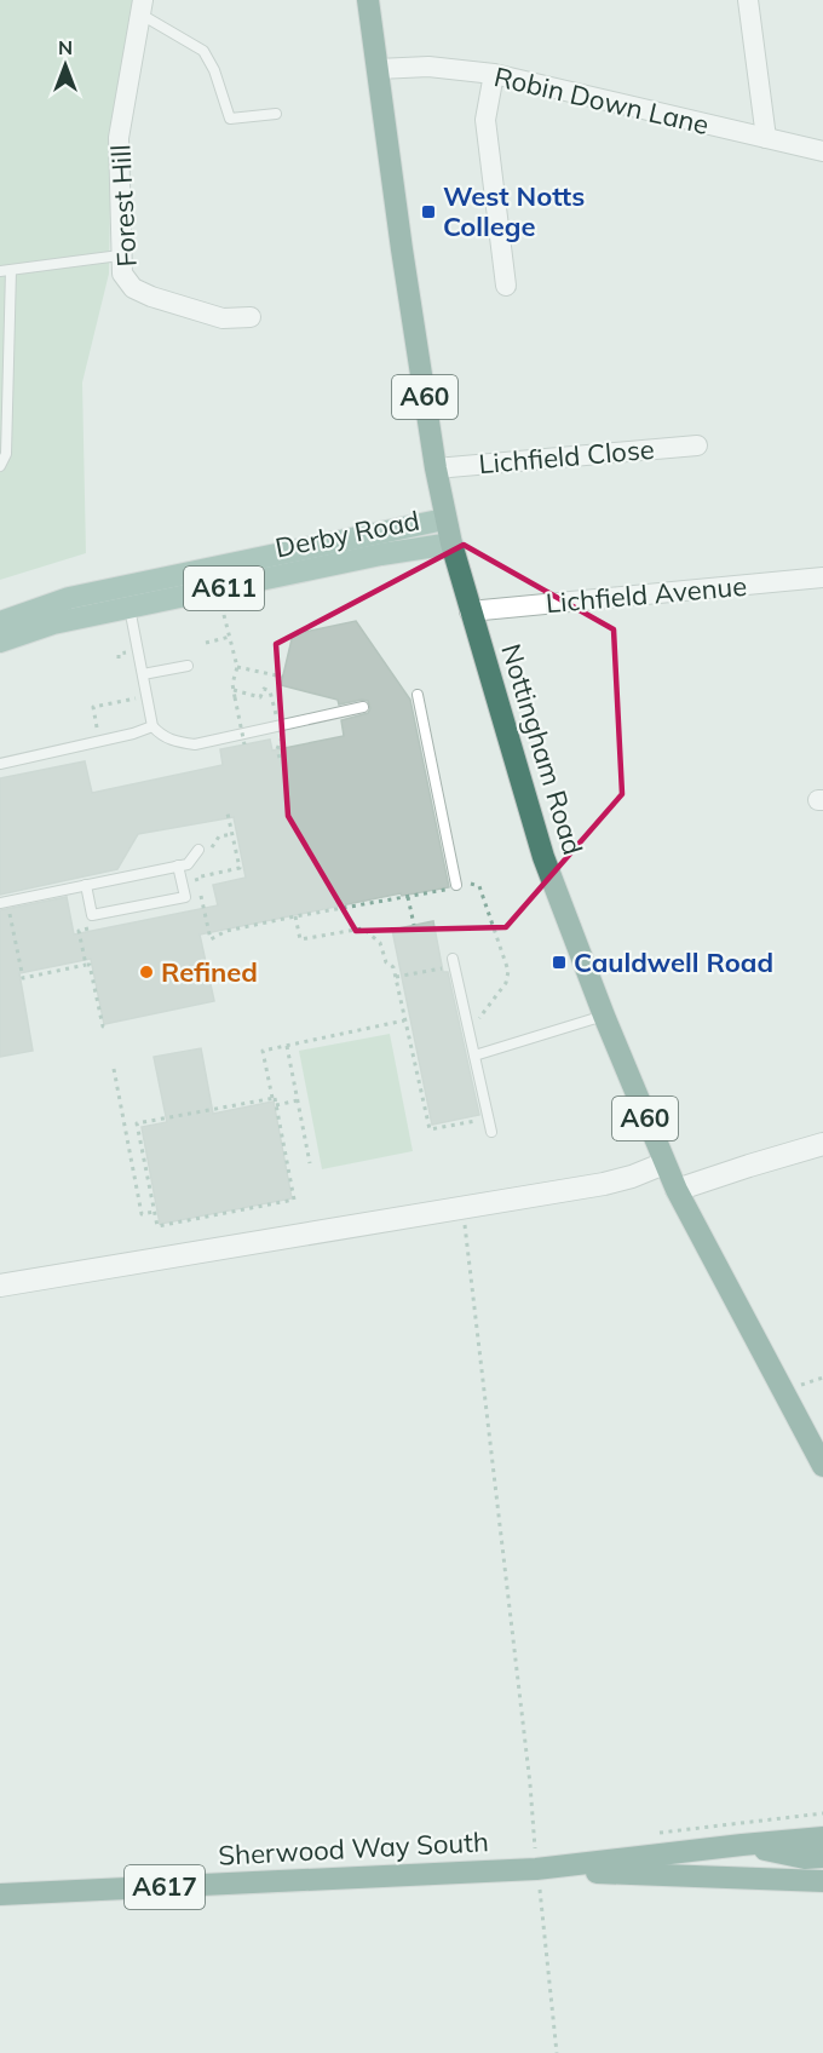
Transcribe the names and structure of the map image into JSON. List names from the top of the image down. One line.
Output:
{"streets":{"highway":["A60","Nottingham Road","Sherwood Way South","A617"],"main road":["Derby Road","A611"],"street":["Robin Down Lane","Forest Hill","Lichfield Close","Lichfield Avenue"]},"crossings":[["Robin Down Lane","Nottingham Road"],["Lichfield Close","Nottingham Road"],["Derby Road","Nottingham Road"],["Lichfield Avenue","Nottingham Road"]],"places":{"transit":["West Notts College","Cauldwell Road"],"other":["Refined"]},"north":"top"}
